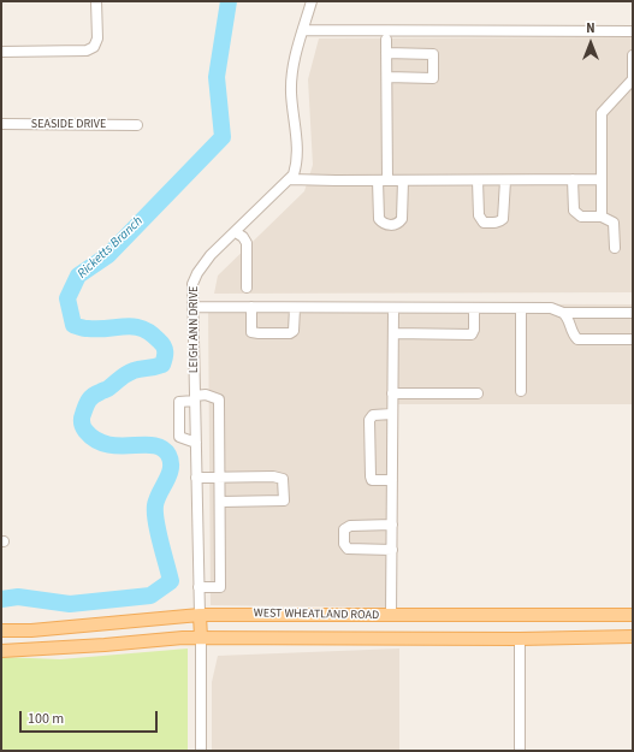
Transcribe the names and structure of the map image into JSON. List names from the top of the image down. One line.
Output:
{"streets":{"main road":["WEST WHEATLAND ROAD"],"street":["SEASIDE DRIVE","LEIGH ANN DRIVE"]},"crossings":[["LEIGH ANN DRIVE","WEST WHEATLAND ROAD"]],"water":["Ricketts Branch"],"scale_bar":"100 m","north":"top"}
